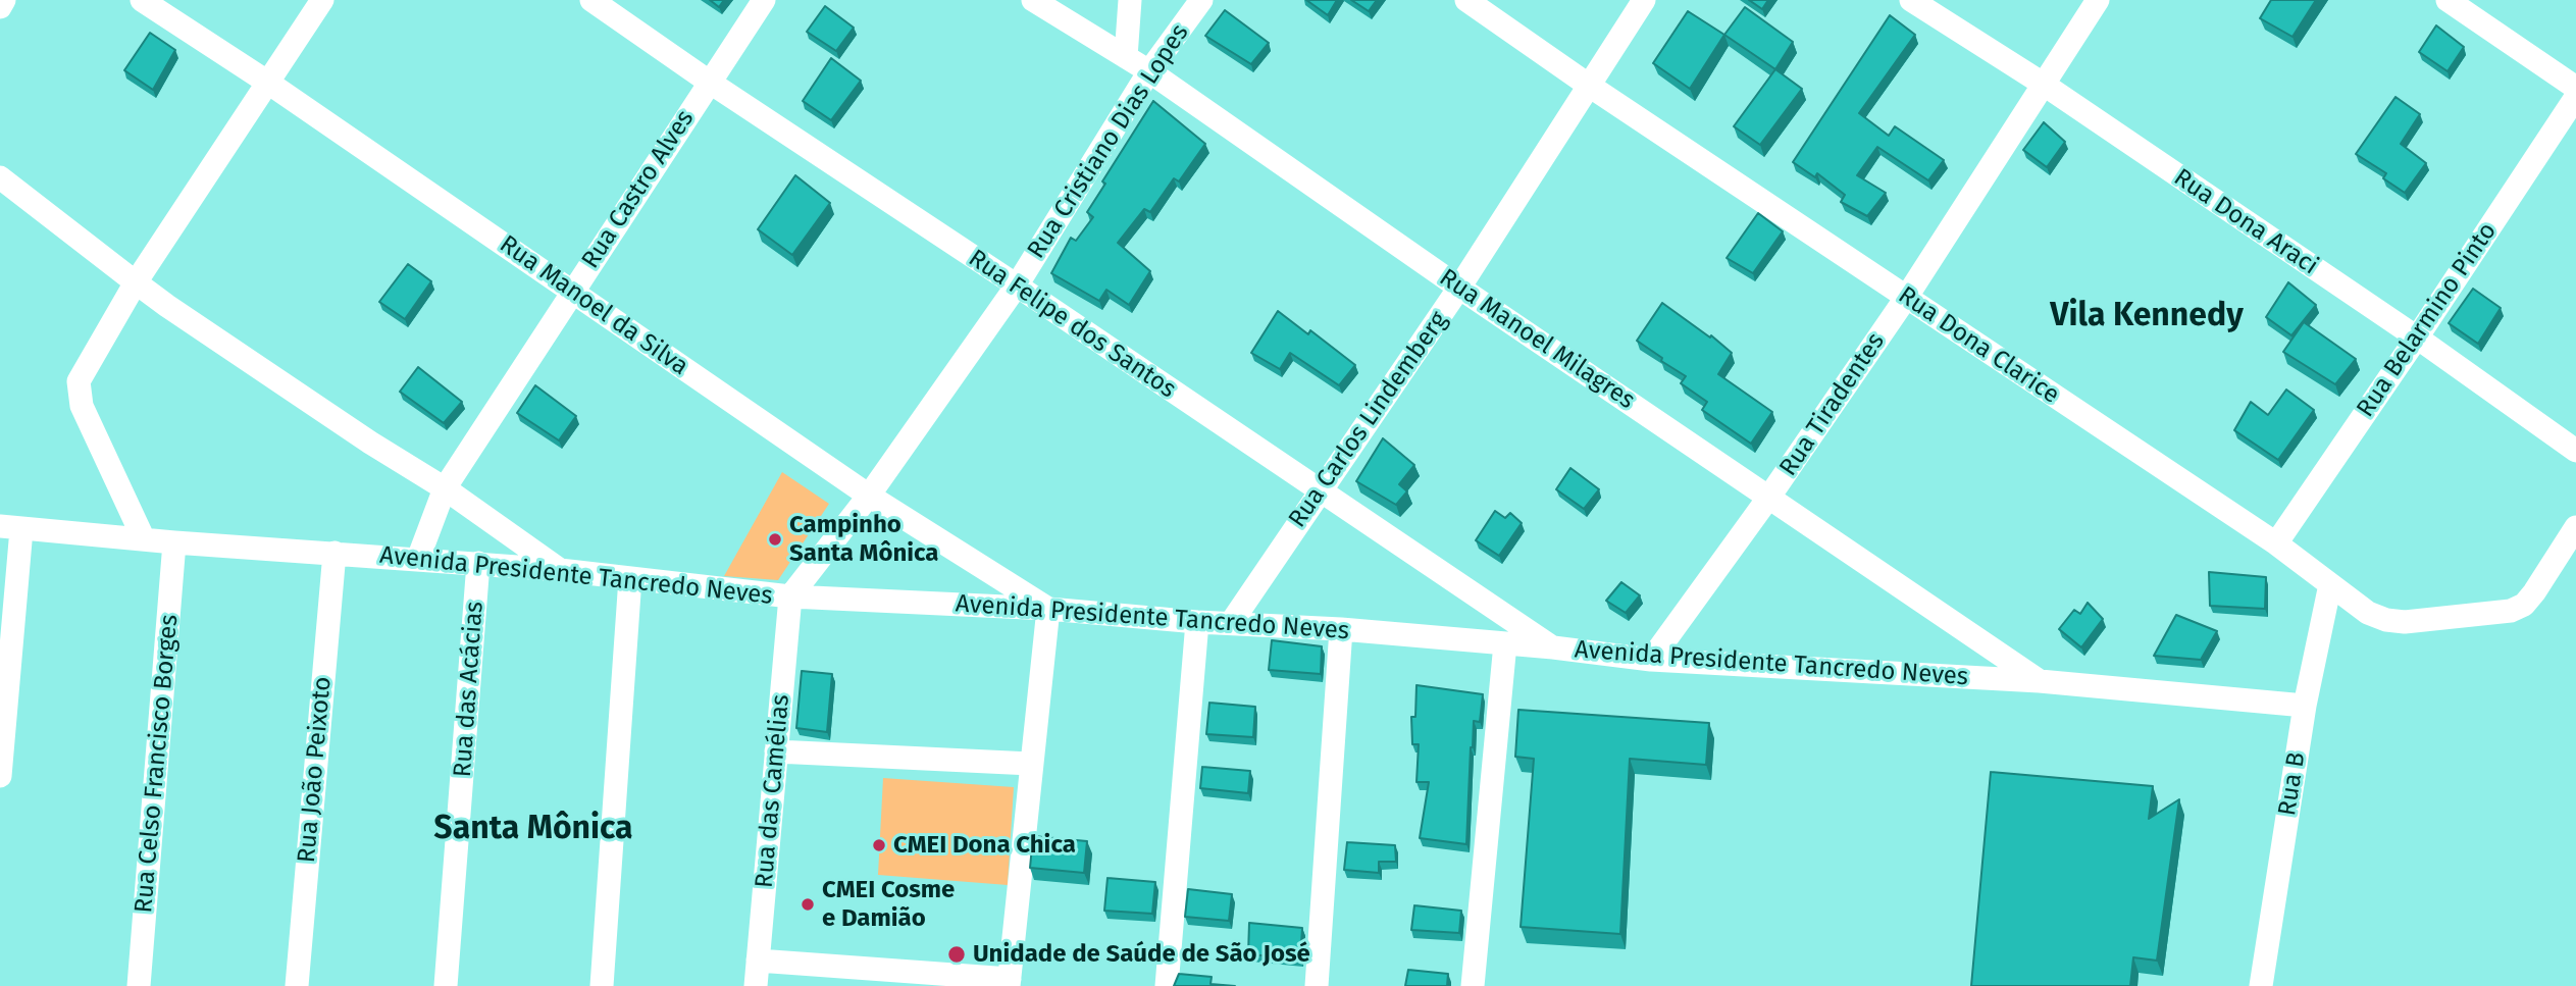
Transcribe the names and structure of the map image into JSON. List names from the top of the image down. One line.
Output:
{"streets":{"street":["Rua Cristiano Dias Lopes","Rua Castro Alves","Rua Dona Araci","Rua Manoel da Silva","Rua Belarmino Pinto","Rua Felipe dos Santos","Rua Manoel Milagres","Rua Dona Clarice","Rua Tiradentes","Rua Carlos Lindemberg","Avenida Presidente Tancredo Neves","Rua das Acácias","Rua Celso Francisco Borges","Rua João Peixoto","Rua B","Rua das Camélias"]},"crossings":[["Rua Cristiano Dias Lopes","Rua Manoel da Silva"],["Rua Cristiano Dias Lopes","Rua Felipe dos Santos"],["Rua Cristiano Dias Lopes","Rua Manoel Milagres"],["Rua Cristiano Dias Lopes","Avenida Presidente Tancredo Neves"],["Rua Cristiano Dias Lopes","Rua das Camélias"],["Rua Castro Alves","Rua Manoel da Silva"],["Rua Castro Alves","Rua Felipe dos Santos"],["Rua Castro Alves","Avenida Presidente Tancredo Neves"],["Rua Dona Araci","Rua Belarmino Pinto"],["Rua Dona Araci","Rua Tiradentes"],["Rua Manoel da Silva","Avenida Presidente Tancredo Neves"],["Rua Belarmino Pinto","Rua Dona Clarice"],["Rua Felipe dos Santos","Rua Carlos Lindemberg"],["Rua Felipe dos Santos","Avenida Presidente Tancredo Neves"],["Rua Manoel Milagres","Rua Tiradentes"],["Rua Manoel Milagres","Rua Carlos Lindemberg"],["Rua Manoel Milagres","Avenida Presidente Tancredo Neves"],["Rua Dona Clarice","Rua Tiradentes"],["Rua Dona Clarice","Rua Carlos Lindemberg"],["Rua Dona Clarice","Rua B"],["Rua Tiradentes","Avenida Presidente Tancredo Neves"],["Rua Carlos Lindemberg","Avenida Presidente Tancredo Neves"],["Avenida Presidente Tancredo Neves","Rua das Acácias"],["Avenida Presidente Tancredo Neves","Rua Celso Francisco Borges"],["Avenida Presidente Tancredo Neves","Rua João Peixoto"],["Avenida Presidente Tancredo Neves","Rua B"],["Avenida Presidente Tancredo Neves","Rua das Camélias"]],"districts":["Vila Kennedy","Santa Mônica"],"places":["Campinho Santa Mônica","CMEI Dona Chica","CMEI Cosme e Damião","Unidade de Saúde de São José"]}
